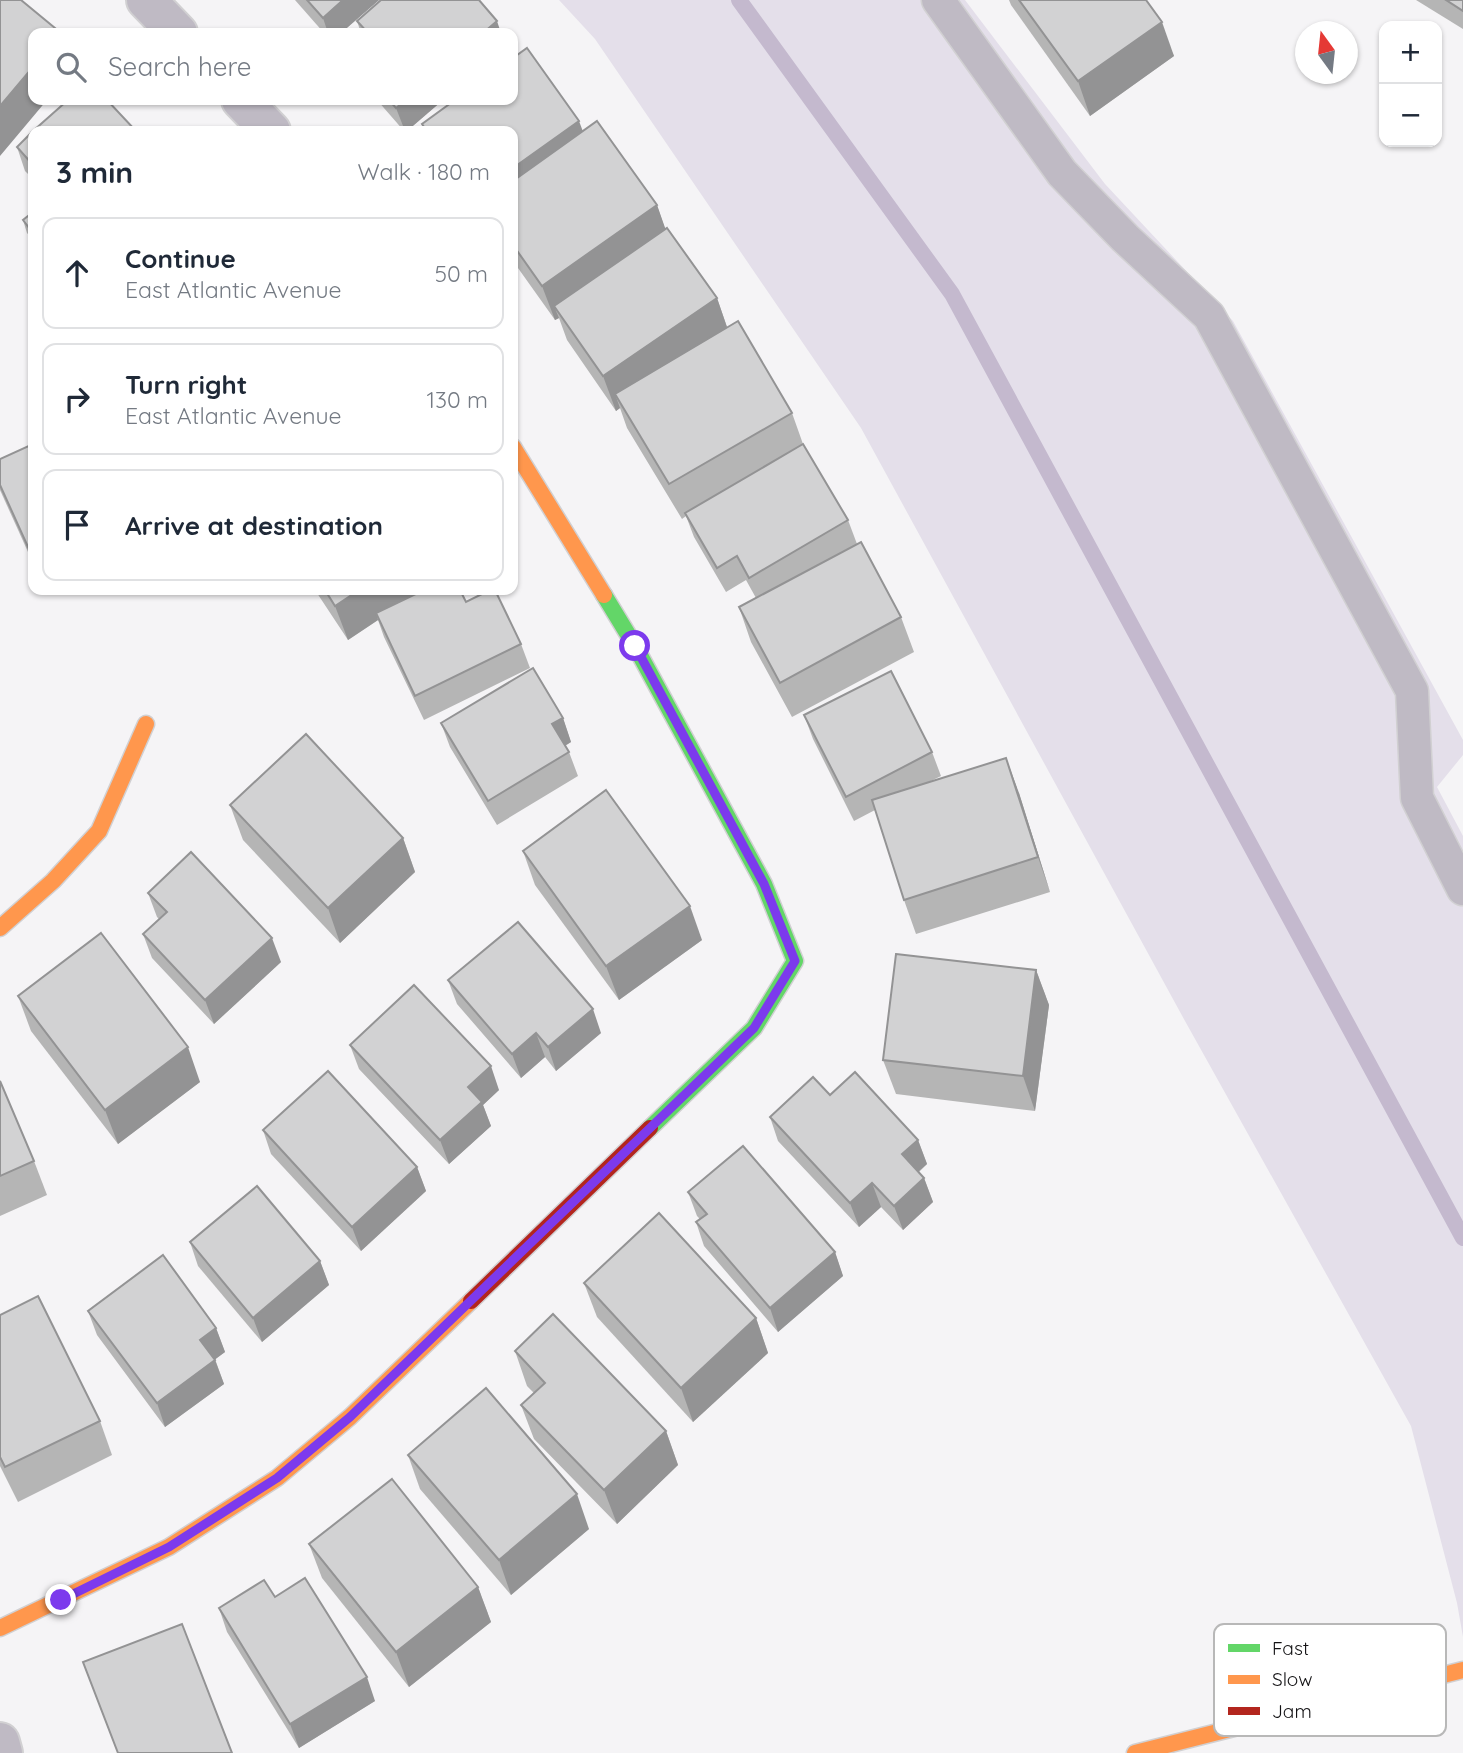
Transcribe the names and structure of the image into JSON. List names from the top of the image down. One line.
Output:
{"legend":["Fast","Slow","Jam"],"north":"top","page":{"map_buttons":["+","−"],"search":"Search here","heading":["3 min","Walk · 180 m"],"list":[["Continue","East Atlantic Avenue","50 m"],["Turn right","East Atlantic Avenue","130 m"],"Arrive at destination"]}}
